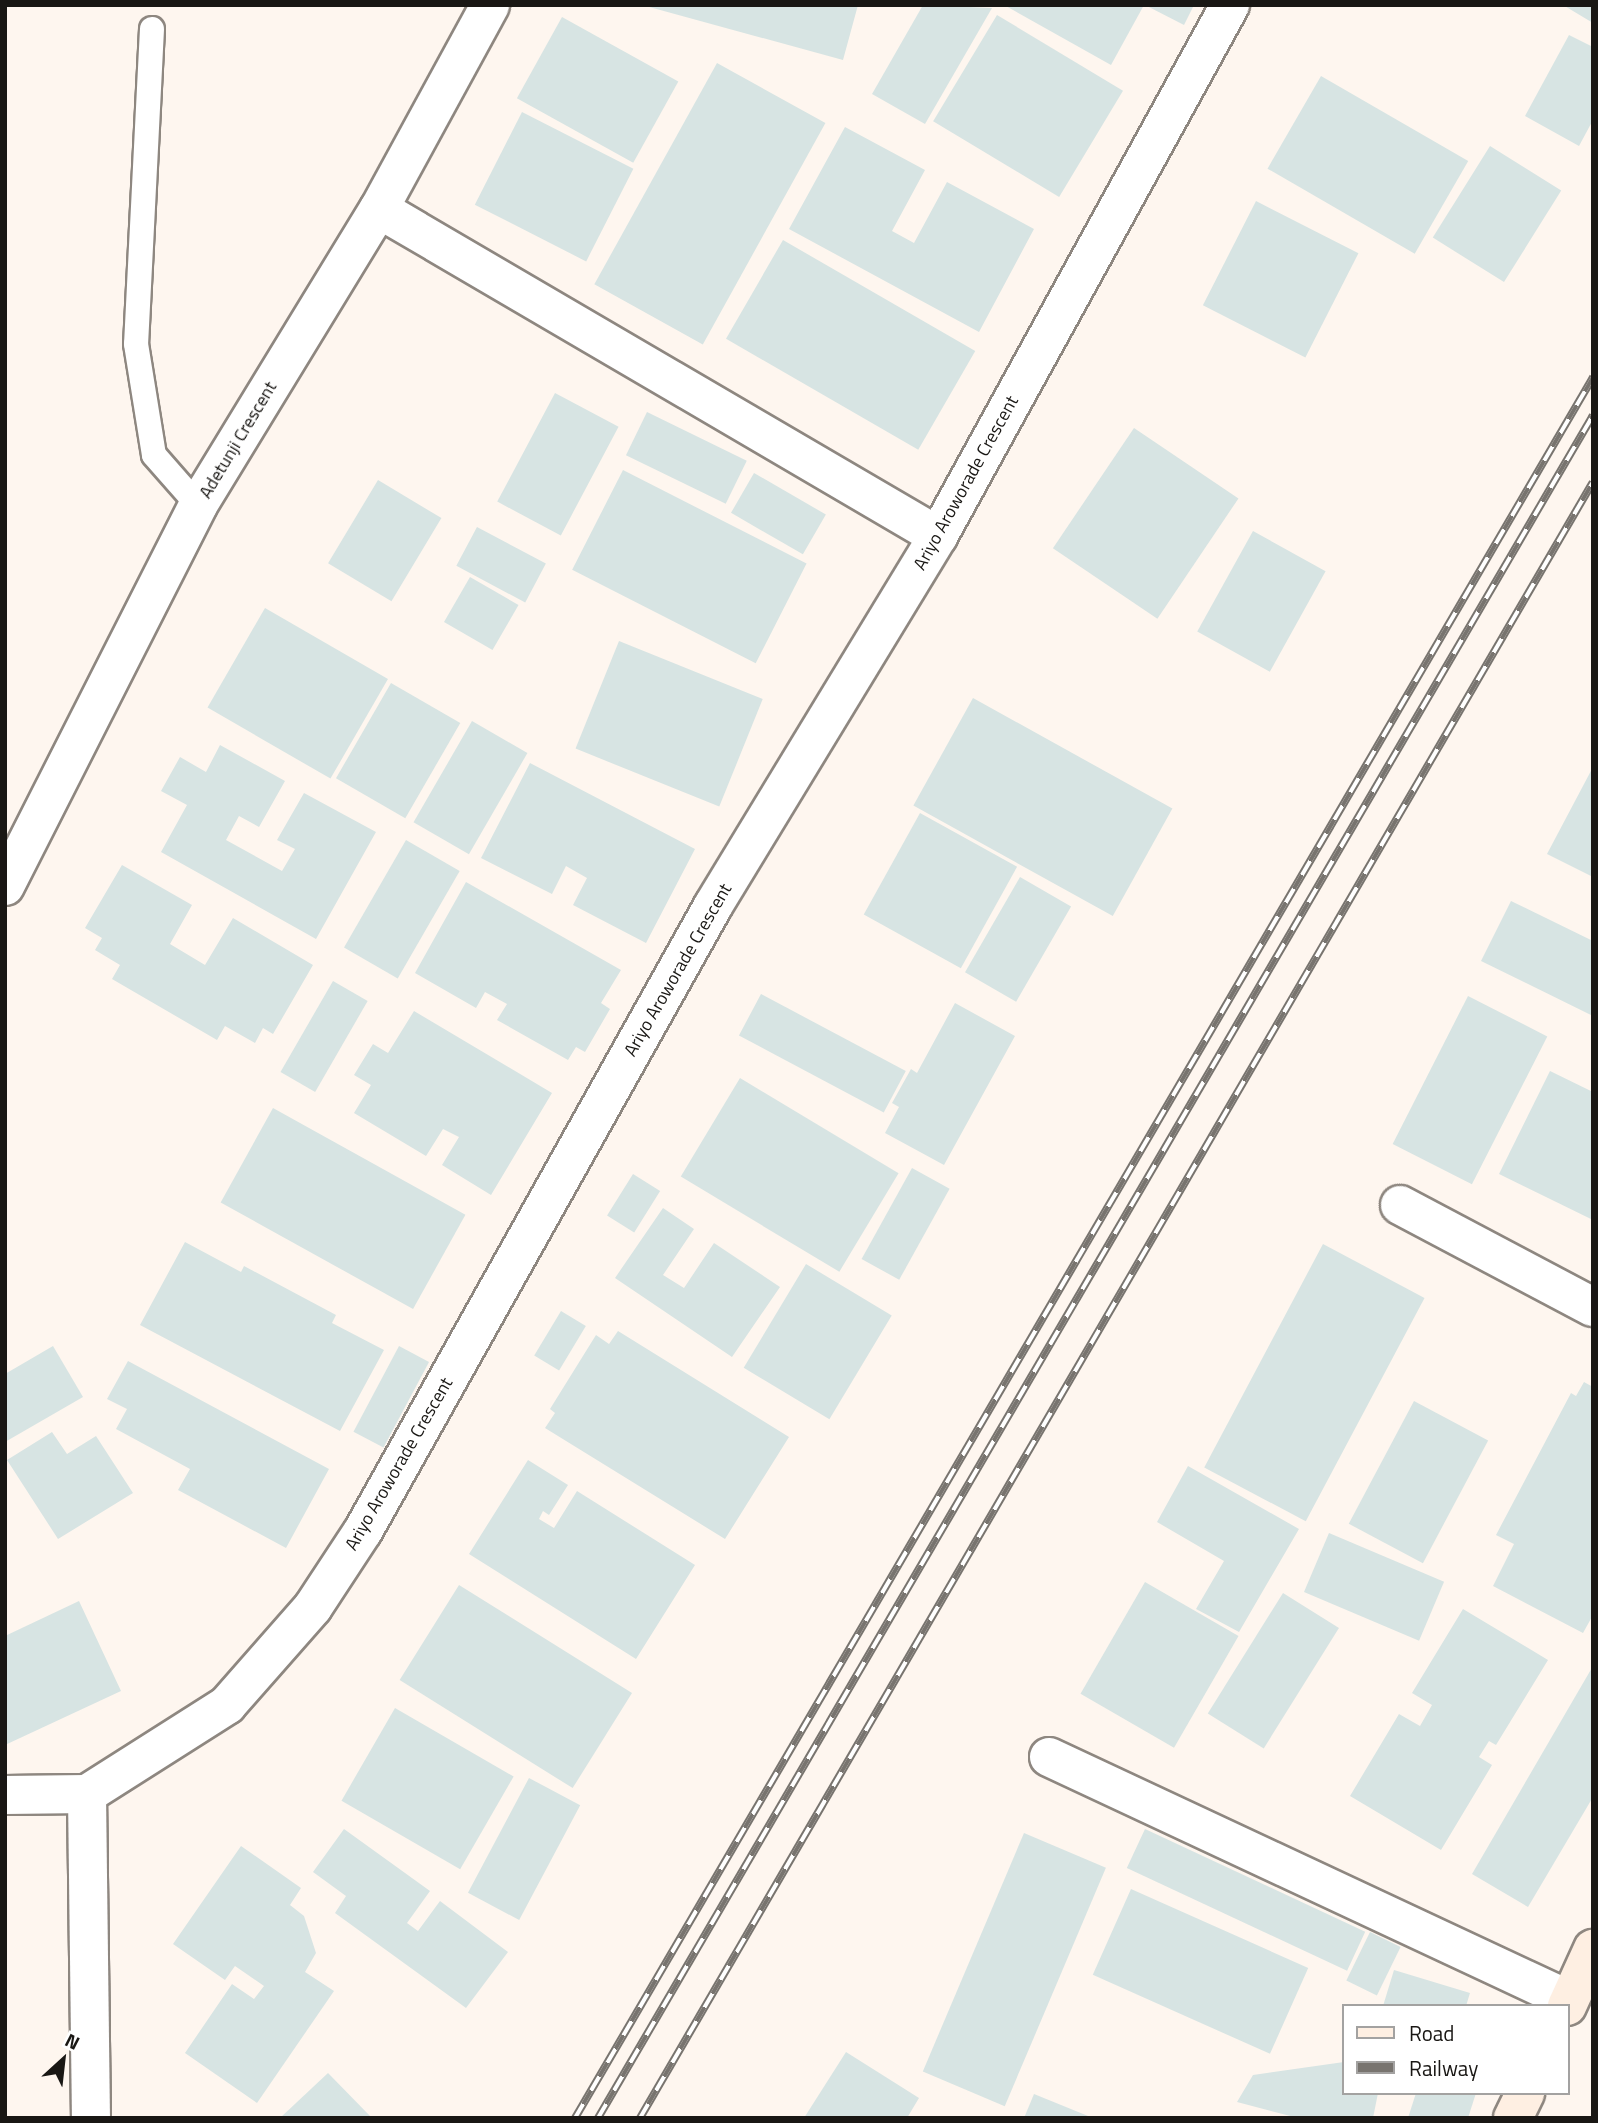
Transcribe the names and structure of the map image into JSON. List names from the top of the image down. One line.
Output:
{"streets":{"street":["Adetunji Crescent","Ariyo Aroworade Crescent"]},"legend":["Road","Railway"],"north":"top right"}
